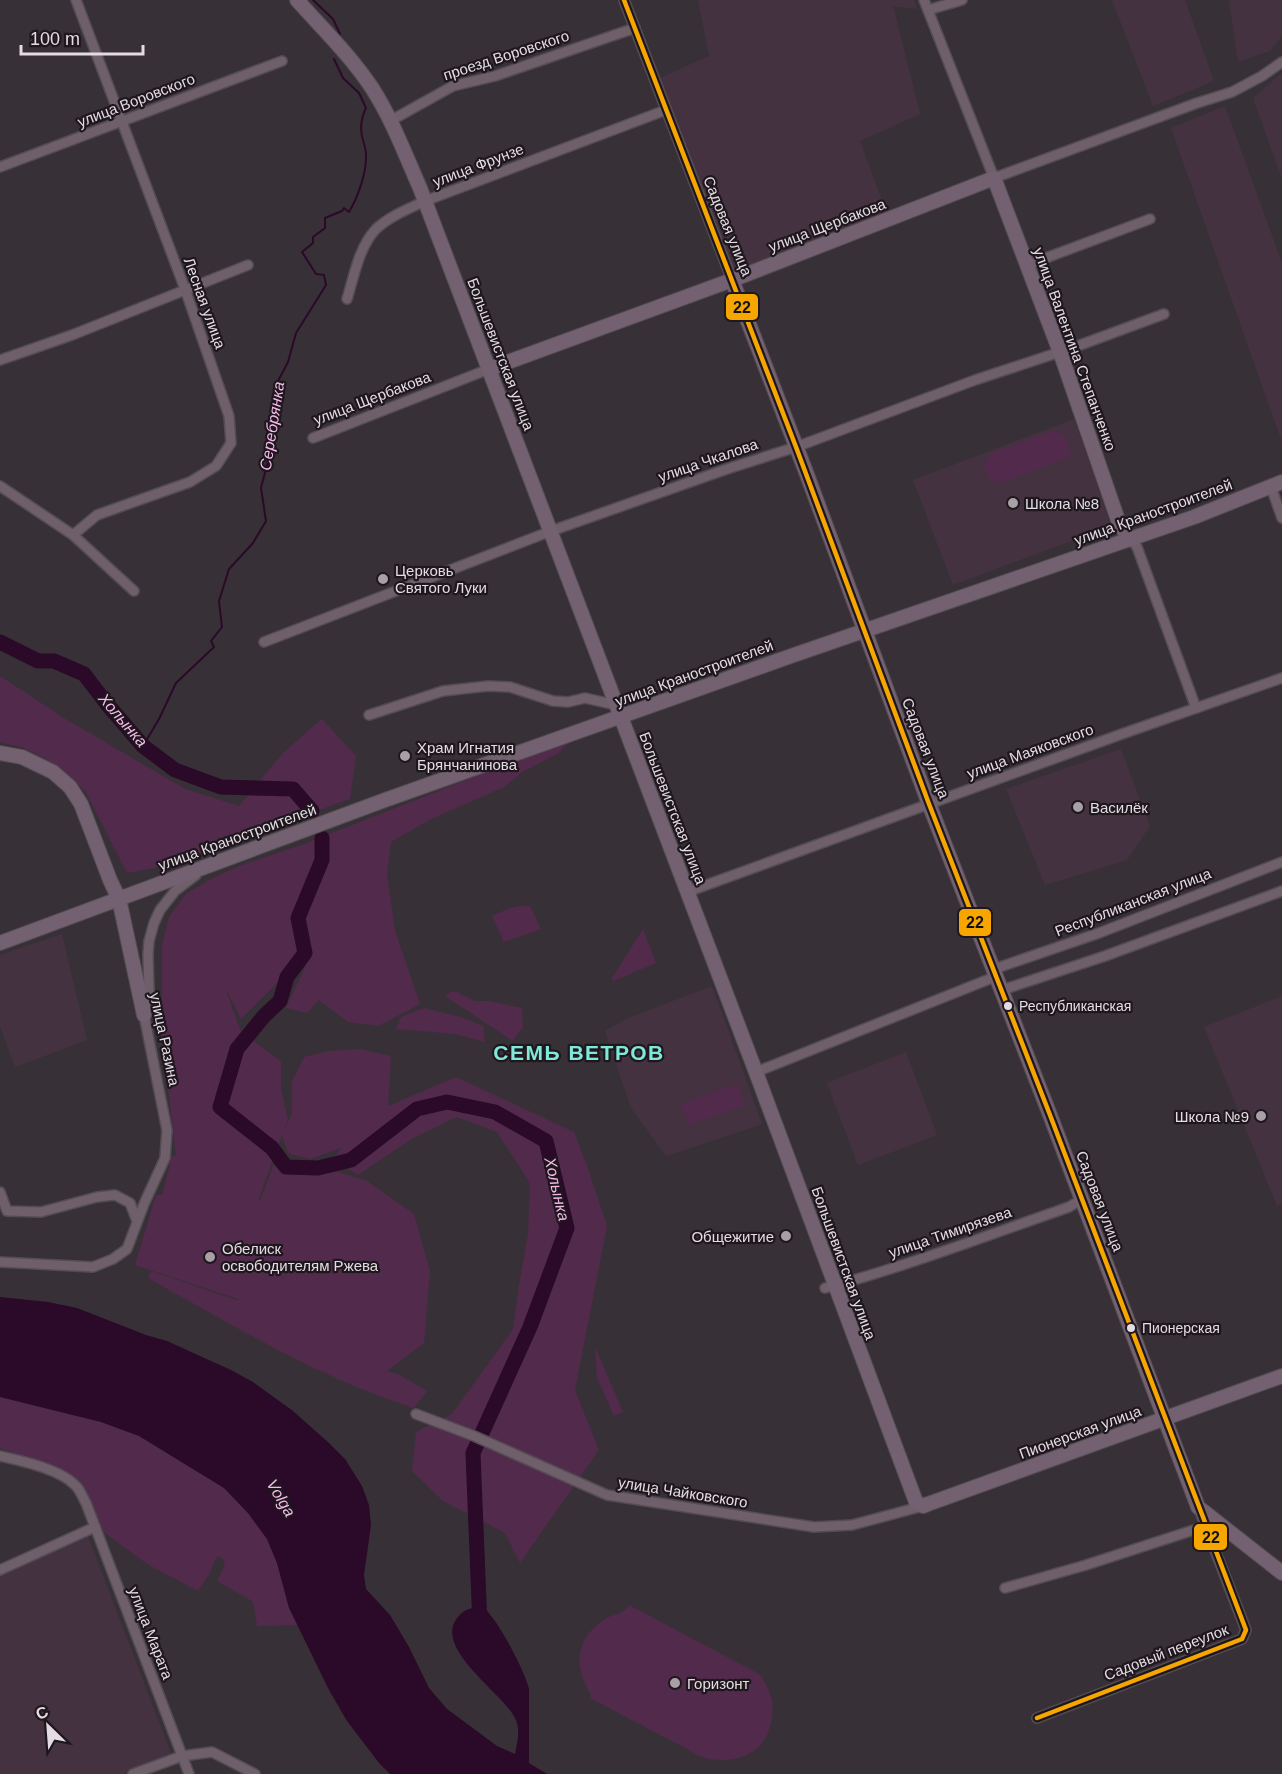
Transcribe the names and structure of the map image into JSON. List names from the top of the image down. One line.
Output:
{"streets":{"street":["проезд Воровского","улица Воровского","улица Фрунзе","улица Щербакова","Садовая улица","Лесная улица","улица Валентина Степанченко","Большевистская улица","улица Чкалова","улица Краностроителей","улица Маяковского","Республиканская улица","улица Разина","улица Тимирязева","Пионерская улица","улица Чайковского","улица Марата","Садовый переулок"]},"crossings":[["проезд Воровского","Садовая улица"],["проезд Воровского","Большевистская улица"],["улица Воровского","Лесная улица"],["улица Фрунзе","Садовая улица"],["улица Фрунзе","Большевистская улица"],["улица Щербакова","Садовая улица"],["улица Щербакова","улица Валентина Степанченко"],["улица Щербакова","Большевистская улица"],["Садовая улица","улица Чкалова"],["Садовая улица","улица Краностроителей"],["Садовая улица","улица Маяковского"],["Садовая улица","Республиканская улица"],["Садовая улица","улица Тимирязева"],["Садовая улица","Пионерская улица"],["Садовая улица","Садовый переулок"],["улица Валентина Степанченко","улица Чкалова"],["улица Валентина Степанченко","улица Краностроителей"],["улица Валентина Степанченко","улица Маяковского"],["Большевистская улица","улица Чкалова"],["Большевистская улица","улица Краностроителей"],["Большевистская улица","улица Маяковского"],["Большевистская улица","Республиканская улица"],["Большевистская улица","улица Тимирязева"],["Большевистская улица","Пионерская улица"],["Большевистская улица","улица Чайковского"],["улица Краностроителей","улица Разина"],["Пионерская улица","улица Чайковского"]],"districts":["СЕМЬ ВЕТРОВ"],"water":["Серебрянка","Холынка","Volga"],"places":["Школа №8","Церковь Святого Луки","Храм Игнатия Брянчанинова","Василёк","Республиканская","Школа №9","Общежитие","Обелиск освободителям Ржева","Пионерская","Горизонт"],"lines":["transit line 22"],"scale_bar":"100 m","north":"top left"}
